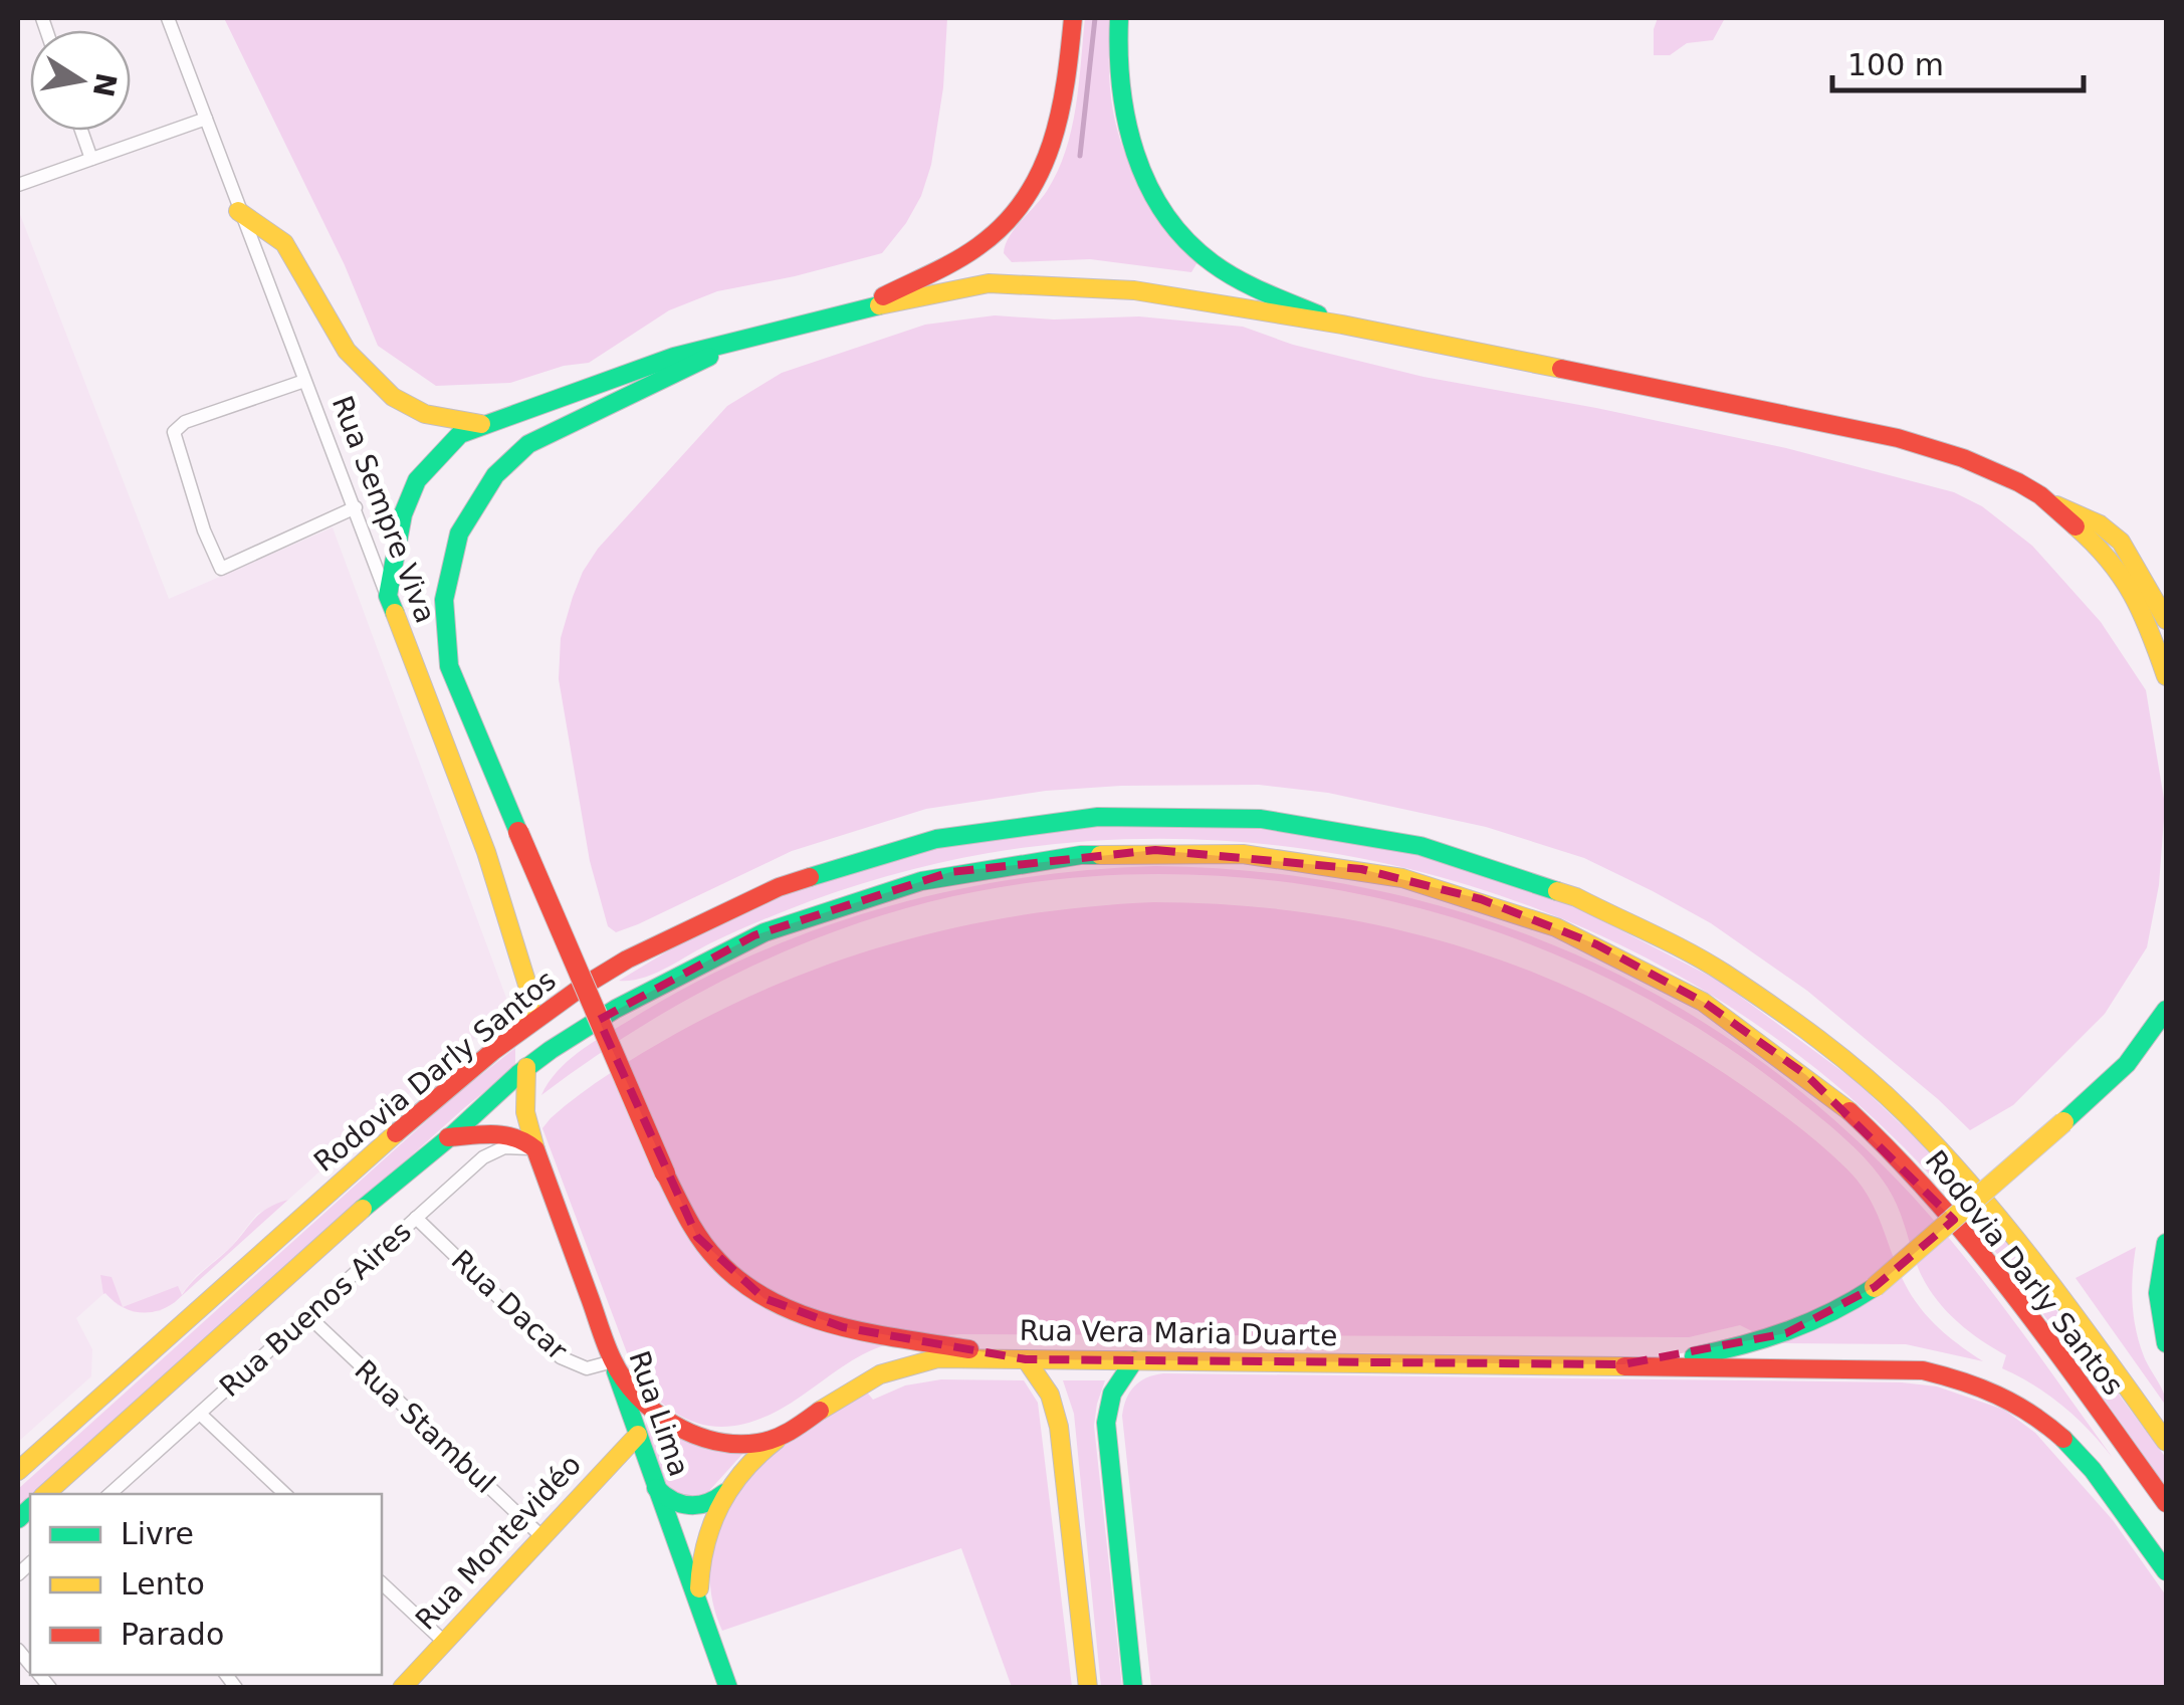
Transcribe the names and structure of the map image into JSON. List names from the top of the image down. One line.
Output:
{"streets":{"main road":["Rua Sempre Viva","Rodovia Darly Santos","Rua Vera Maria Duarte","Rua Lima","Rua Montevidéo"],"street":["Rua Dacar","Rua Buenos Aires","Rua Stambul"]},"crossings":[["Rua Sempre Viva","Rodovia Darly Santos"],["Rodovia Darly Santos","Rua Lima"],["Rua Dacar","Rua Buenos Aires"],["Rua Dacar","Rua Vera Maria Duarte"],["Rua Dacar","Rua Lima"],["Rua Buenos Aires","Rua Lima"],["Rua Buenos Aires","Rua Stambul"],["Rua Vera Maria Duarte","Rua Lima"],["Rua Lima","Rua Montevidéo"],["Rua Stambul","Rua Montevidéo"]],"legend":["Livre","Lento","Parado"],"scale_bar":"100 m","north":"right"}
